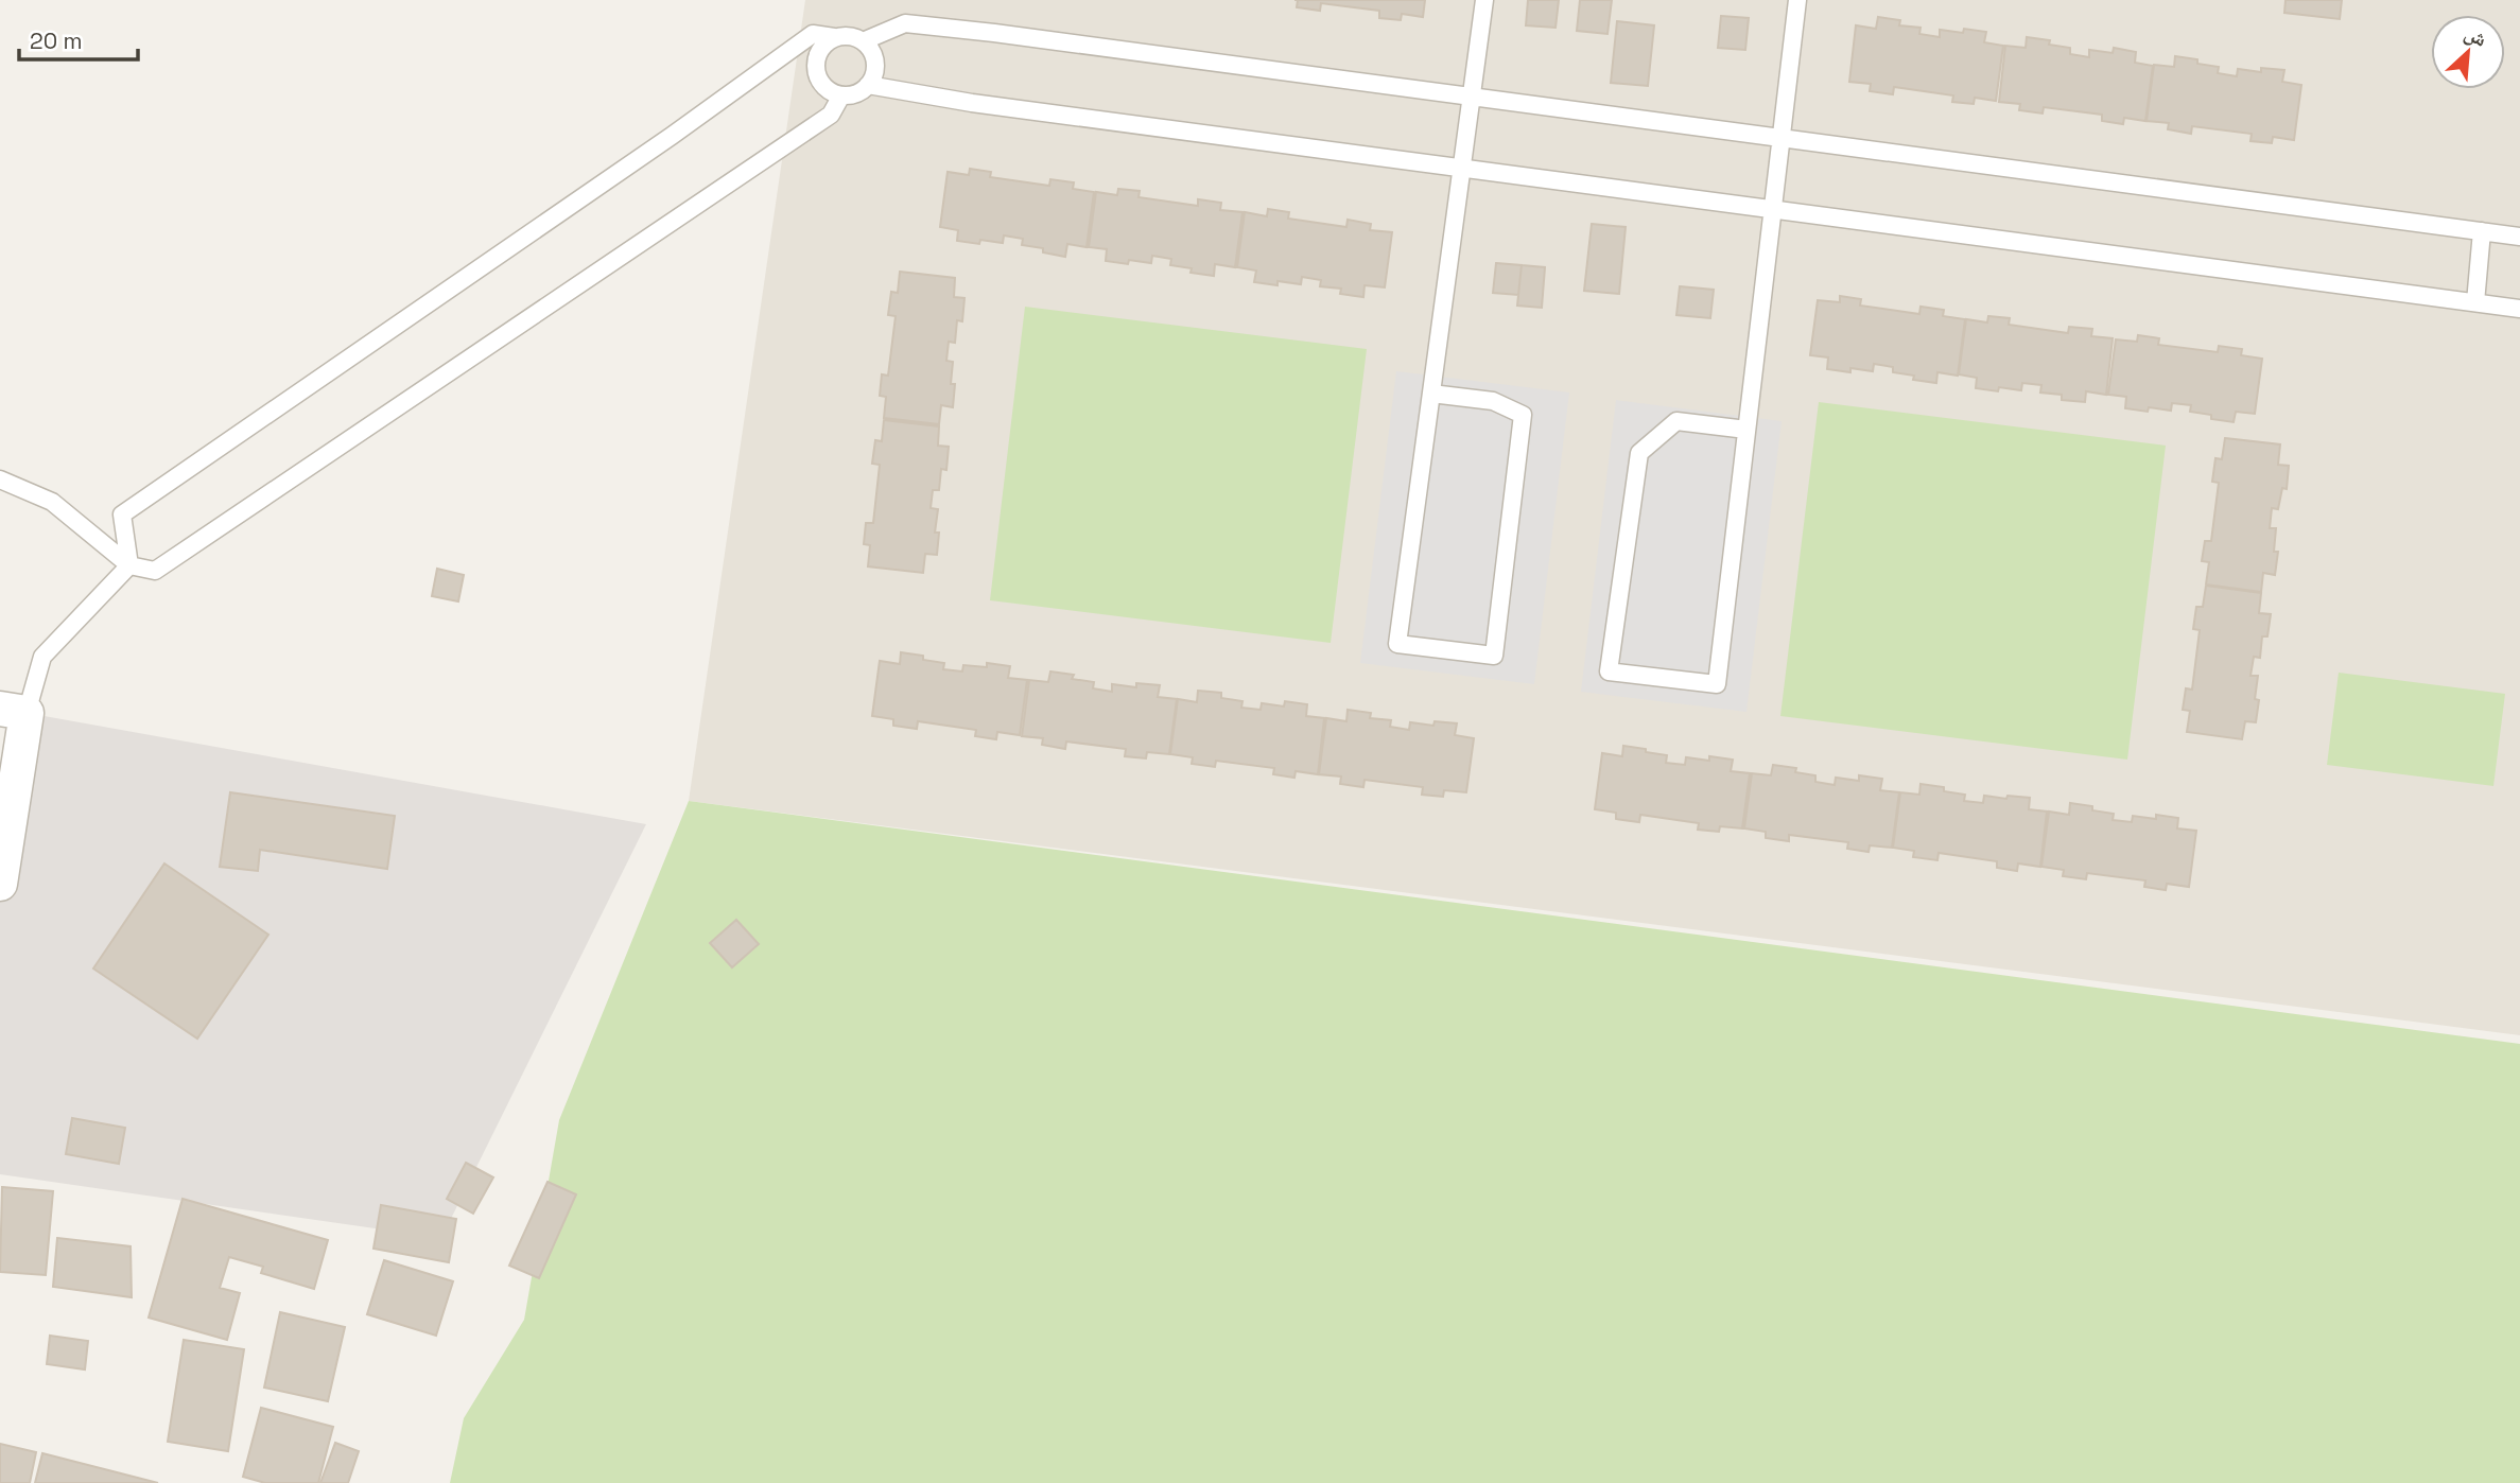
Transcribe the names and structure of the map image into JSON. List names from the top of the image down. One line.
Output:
{"scale_bar":"20 m","north":"top right"}
